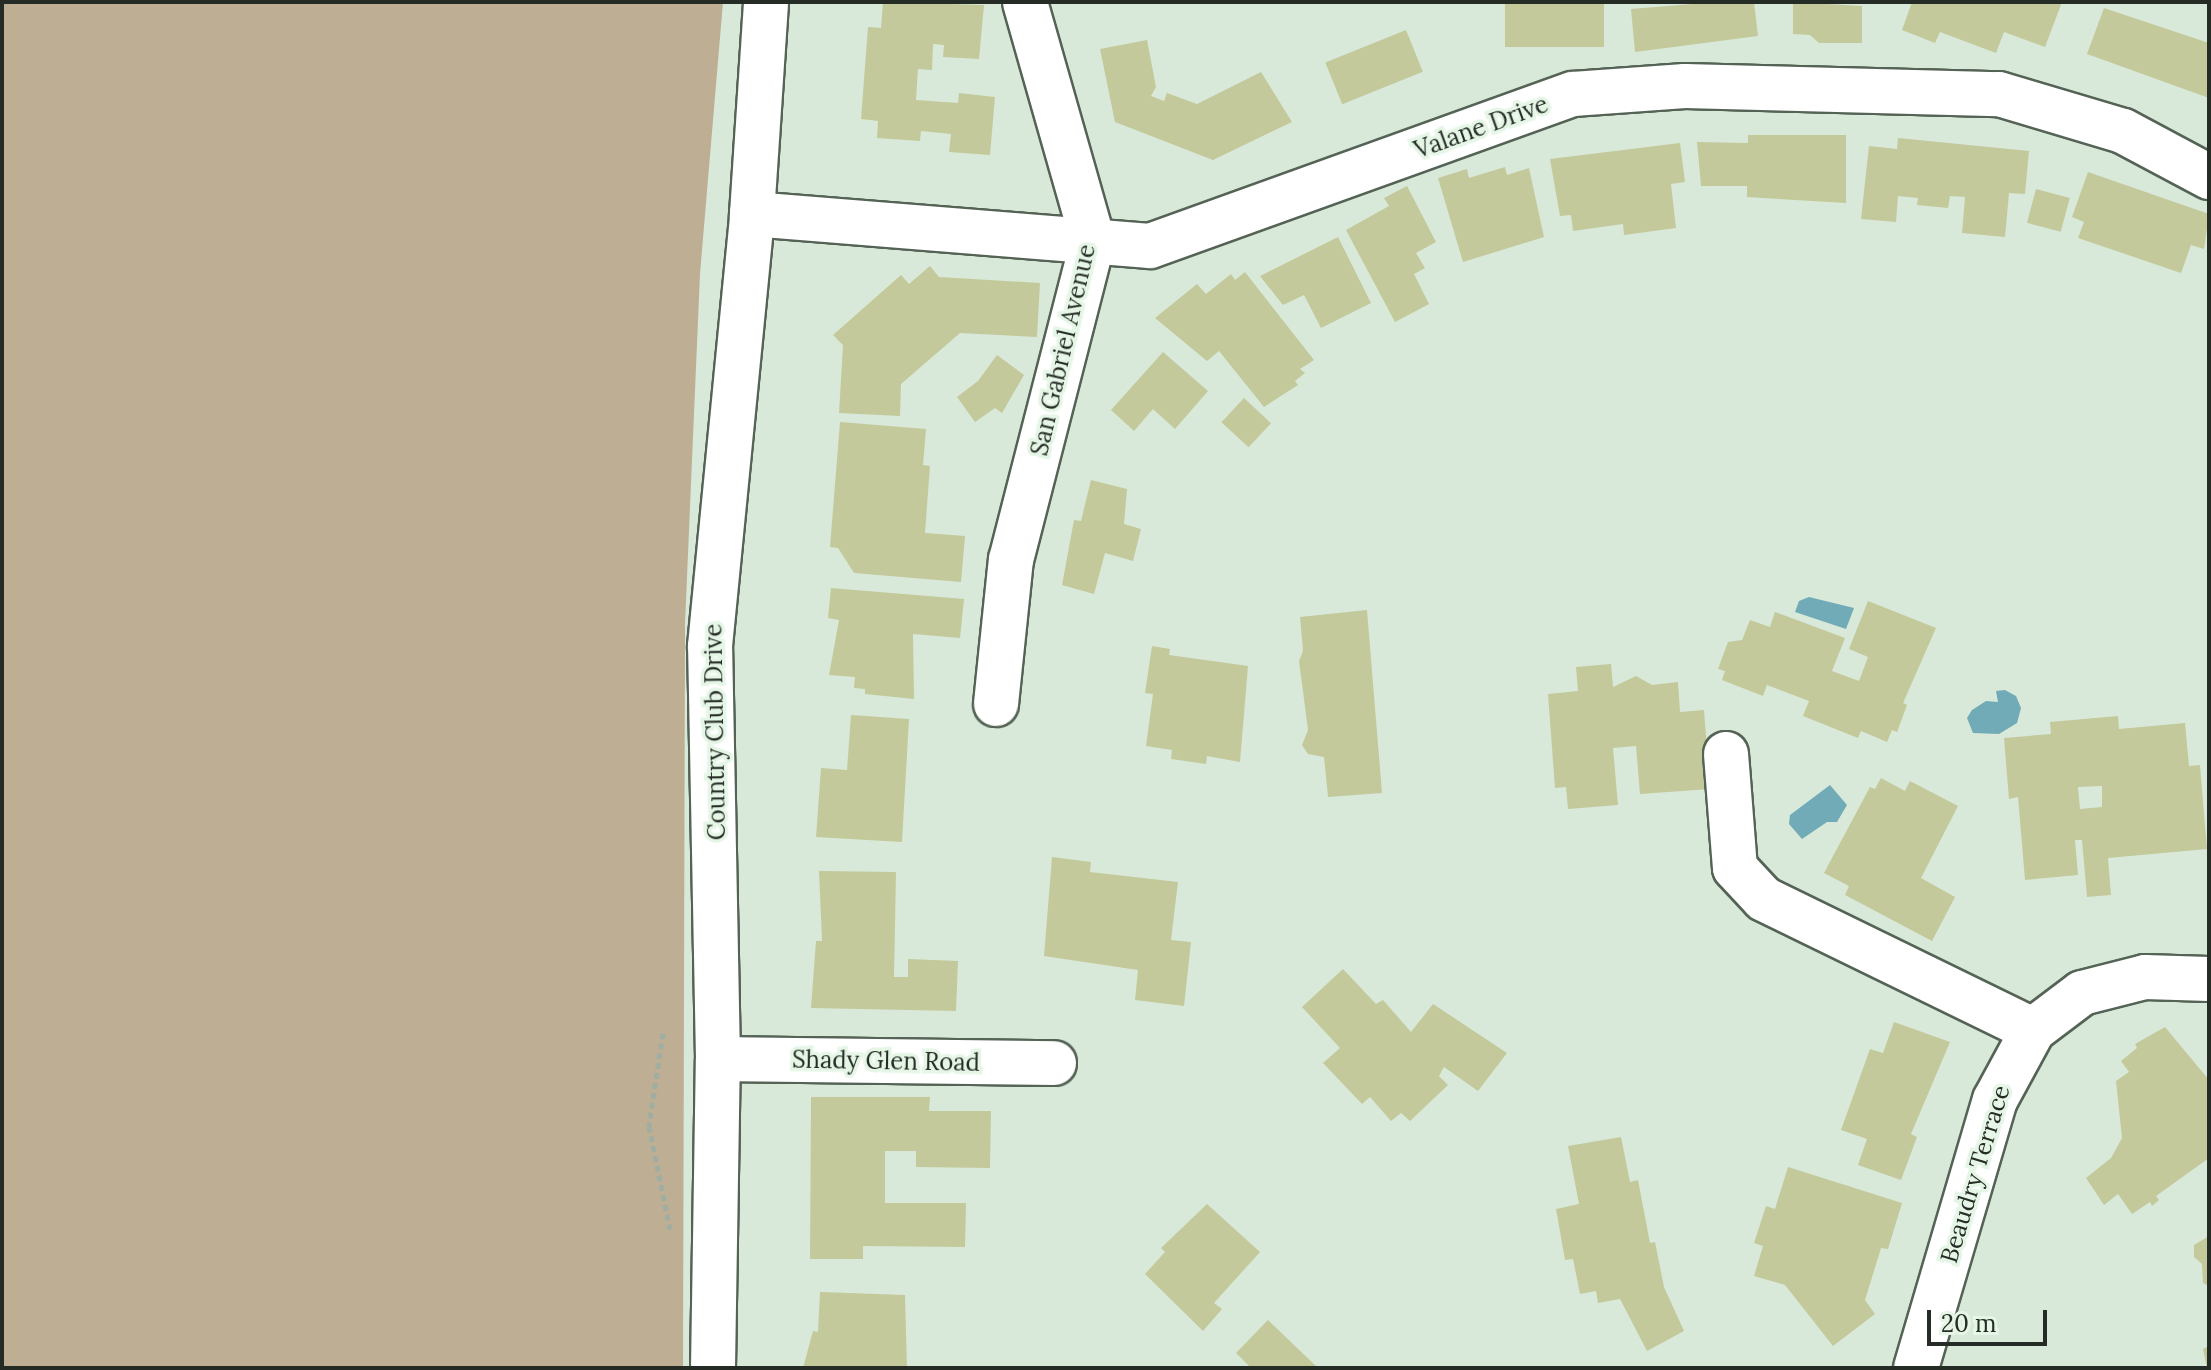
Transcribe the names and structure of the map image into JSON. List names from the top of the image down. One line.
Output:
{"streets":{"street":["Valane Drive","San Gabriel Avenue","Country Club Drive","Shady Glen Road","Beaudry Terrace"]},"crossings":[["Valane Drive","San Gabriel Avenue"],["Valane Drive","Country Club Drive"],["Country Club Drive","Shady Glen Road"]],"scale_bar":"20 m"}
